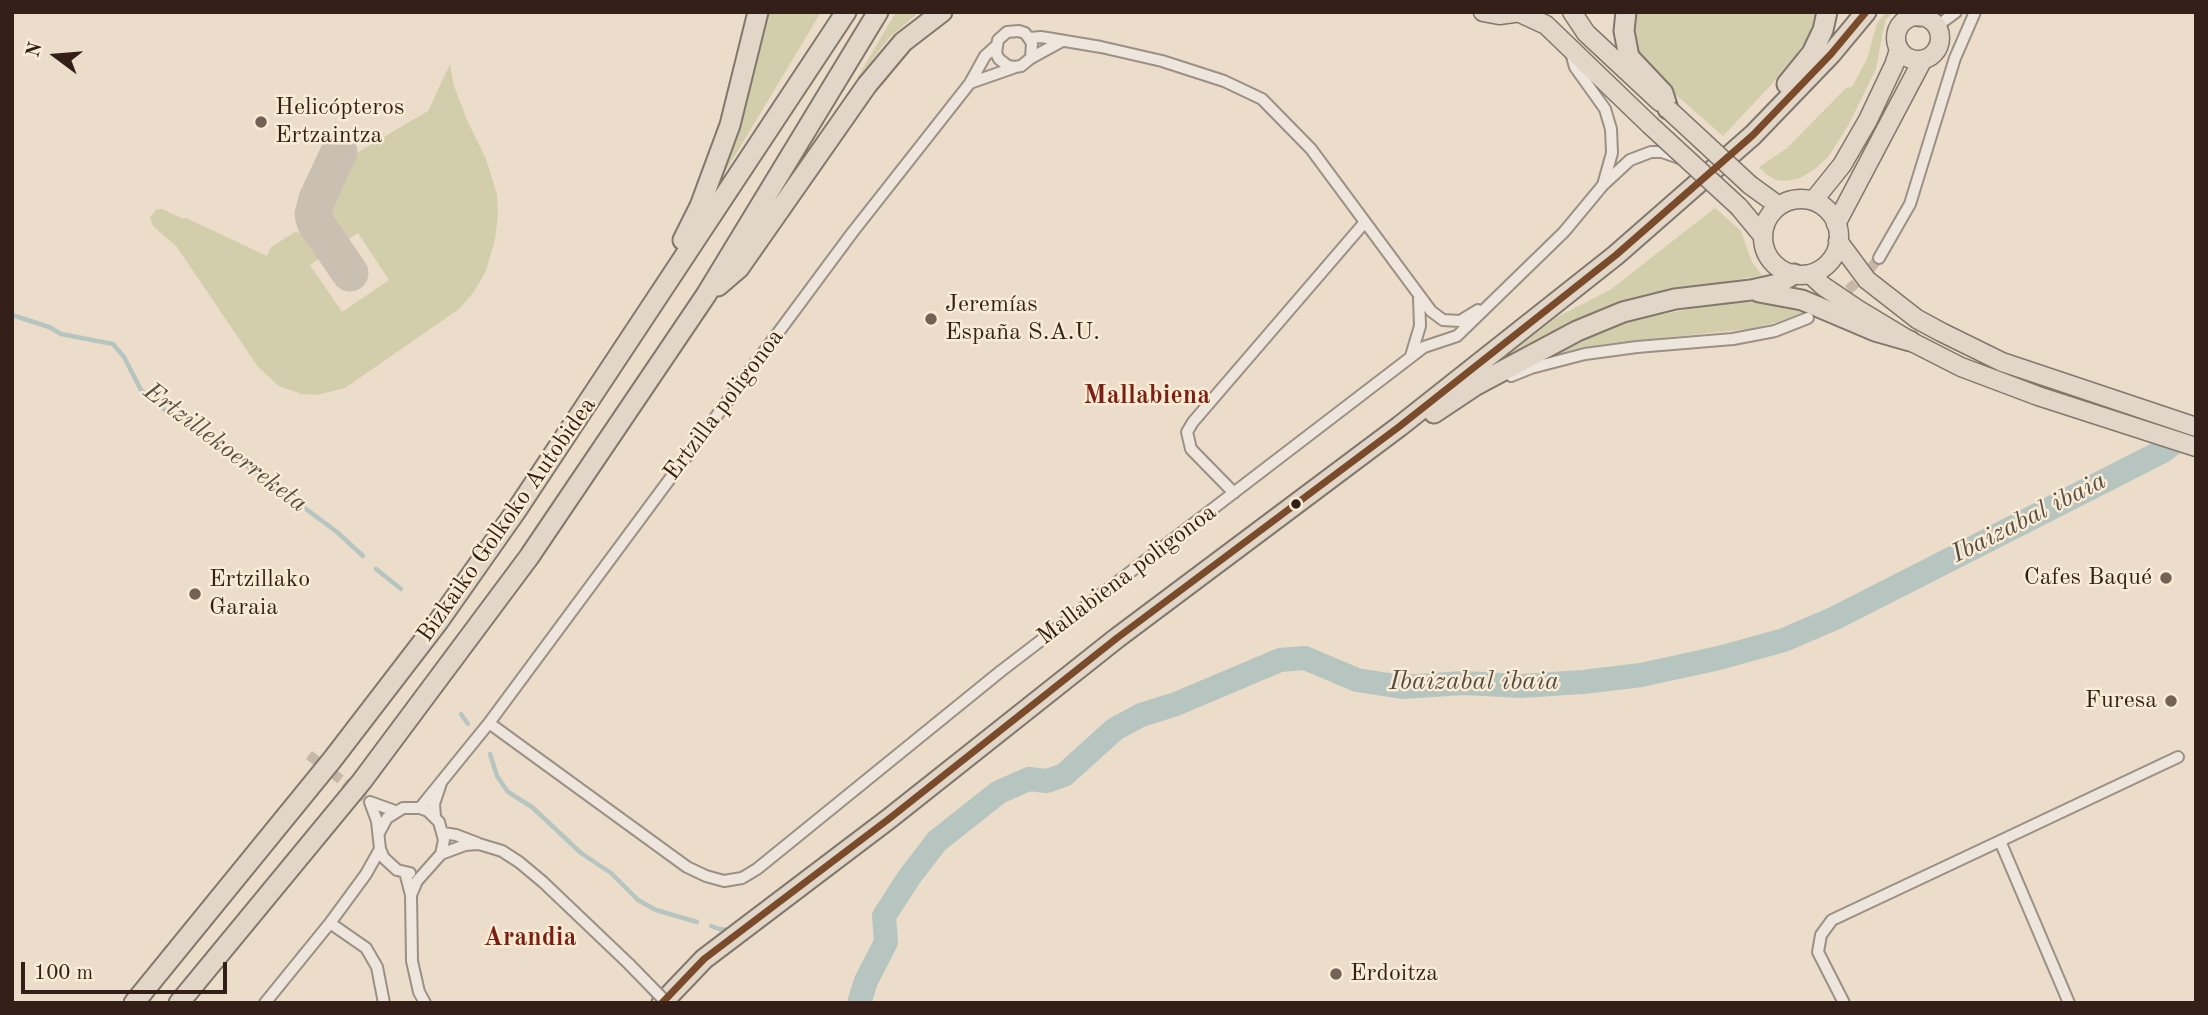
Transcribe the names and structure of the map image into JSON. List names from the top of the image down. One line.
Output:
{"streets":{"highway":["Bizkaiko Golkoko Autobidea"],"street":["Ertzilla poligonoa","Mallabiena poligonoa"]},"crossings":[["Ertzilla poligonoa","Mallabiena poligonoa"]],"districts":["Mallabiena","Arandia"],"water":["Ertzillekoerreketa","Ibaizabal ibaia"],"places":["Helicópteros Ertzaintza","Jeremías España S.A.U.","Cafes Baqué","Ertzillako Garaia","Furesa","Erdoitza"],"scale_bar":"100 m","north":"left"}
